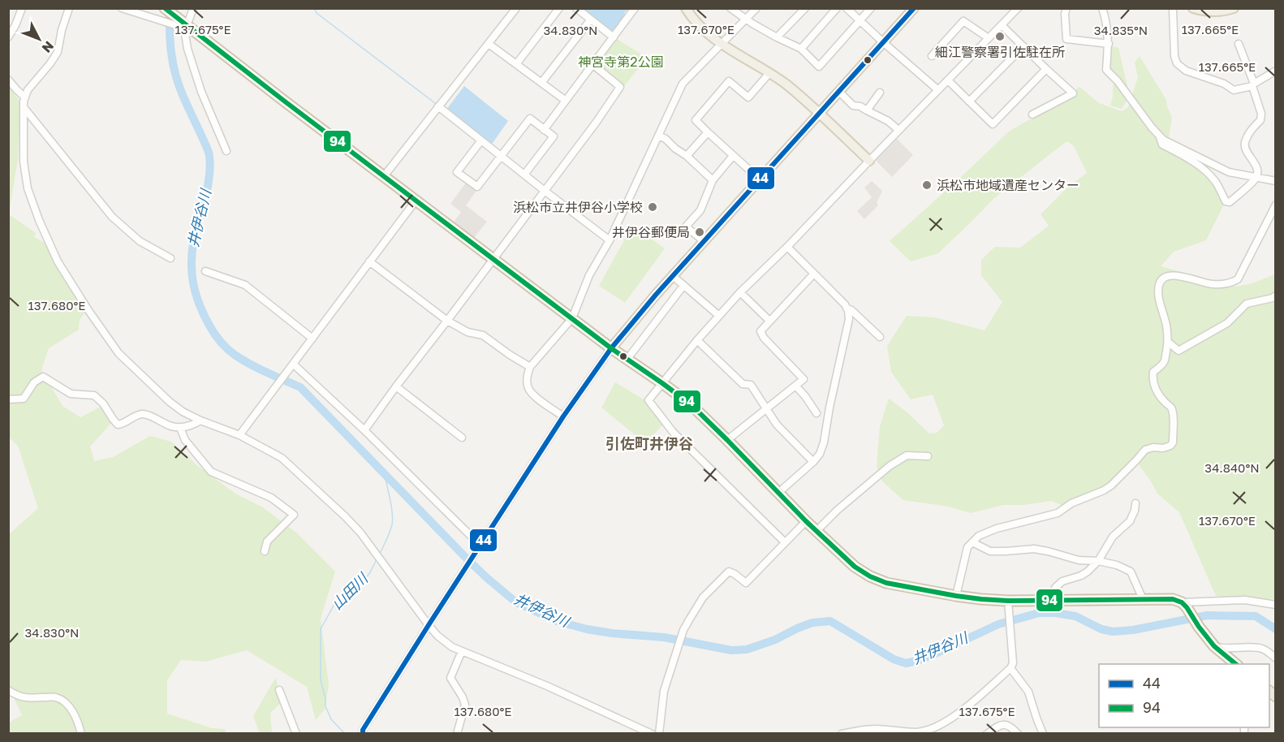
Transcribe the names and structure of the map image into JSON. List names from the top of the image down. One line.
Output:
{"districts":["引佐町井伊谷"],"water":["井伊谷川","山田川"],"parks":["神宮寺第2公園"],"places":["細江警察署引佐駐在所","浜松市地域遺産センター","浜松市立井伊谷小学校","井伊谷郵便局"],"lines":["transit line 44","transit line 94"],"legend":["44","94"],"north":"bottom right","coordinates":["137.670°E","137.675°E","137.665°E","34.830°N","34.835°N","137.680°E","34.840°N"]}
